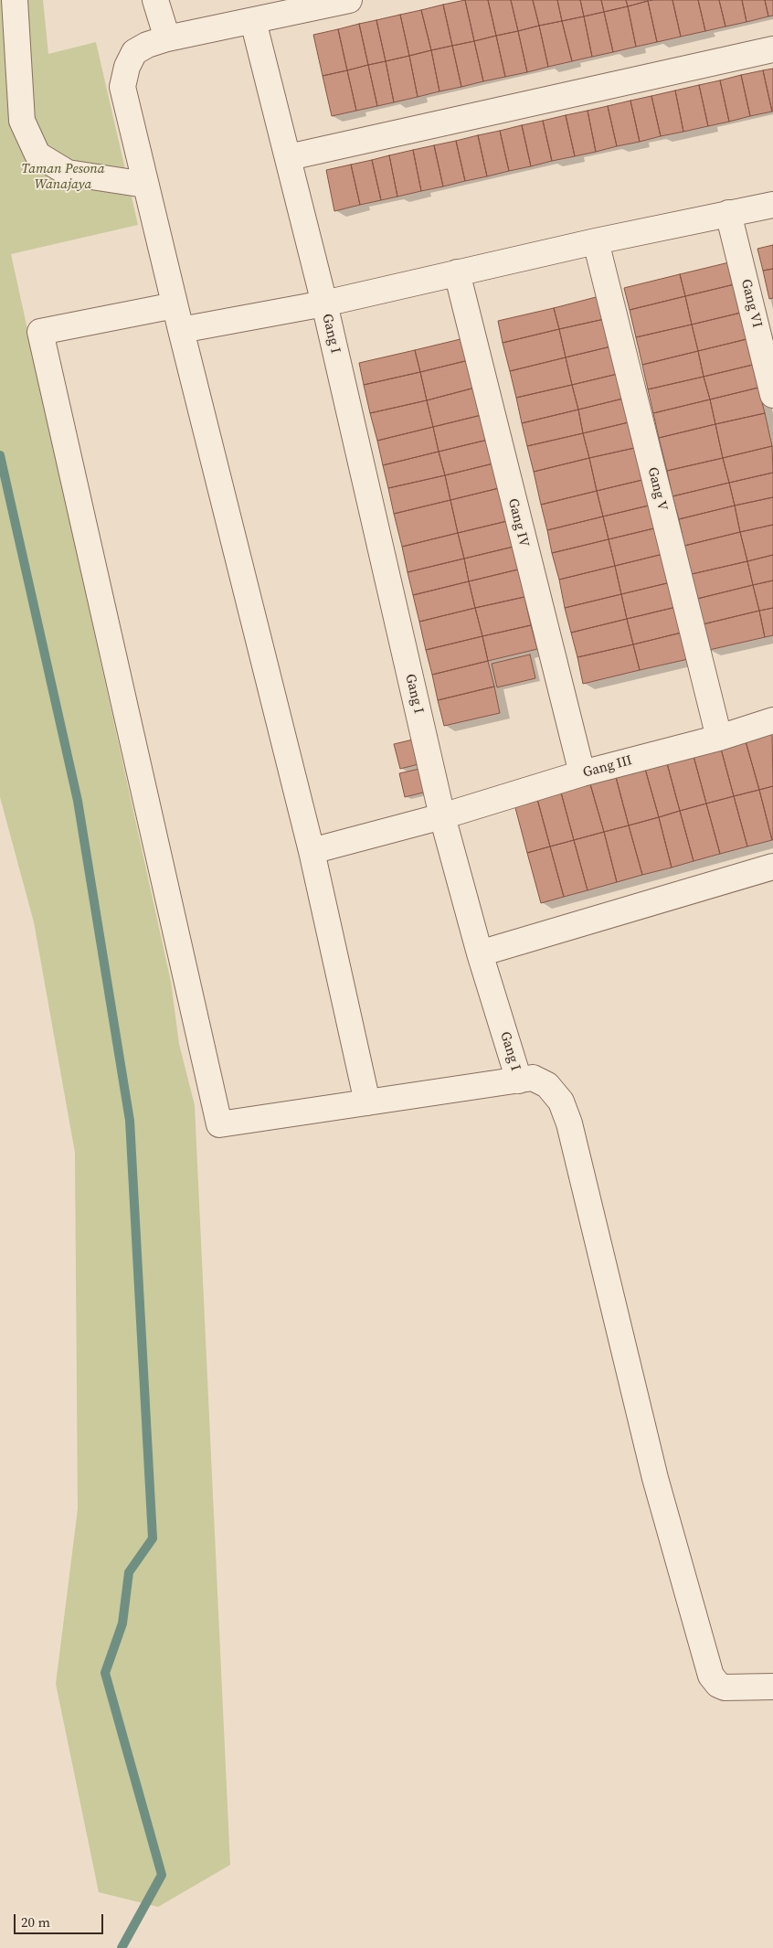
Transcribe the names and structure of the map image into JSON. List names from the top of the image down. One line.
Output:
{"streets":{"street":["Gang VI","Gang I","Gang V","Gang IV","Gang III"]},"crossings":[["Gang I","Gang III"],["Gang V","Gang III"],["Gang IV","Gang III"]],"parks":["Taman Pesona Wanajaya"],"scale_bar":"20 m"}
